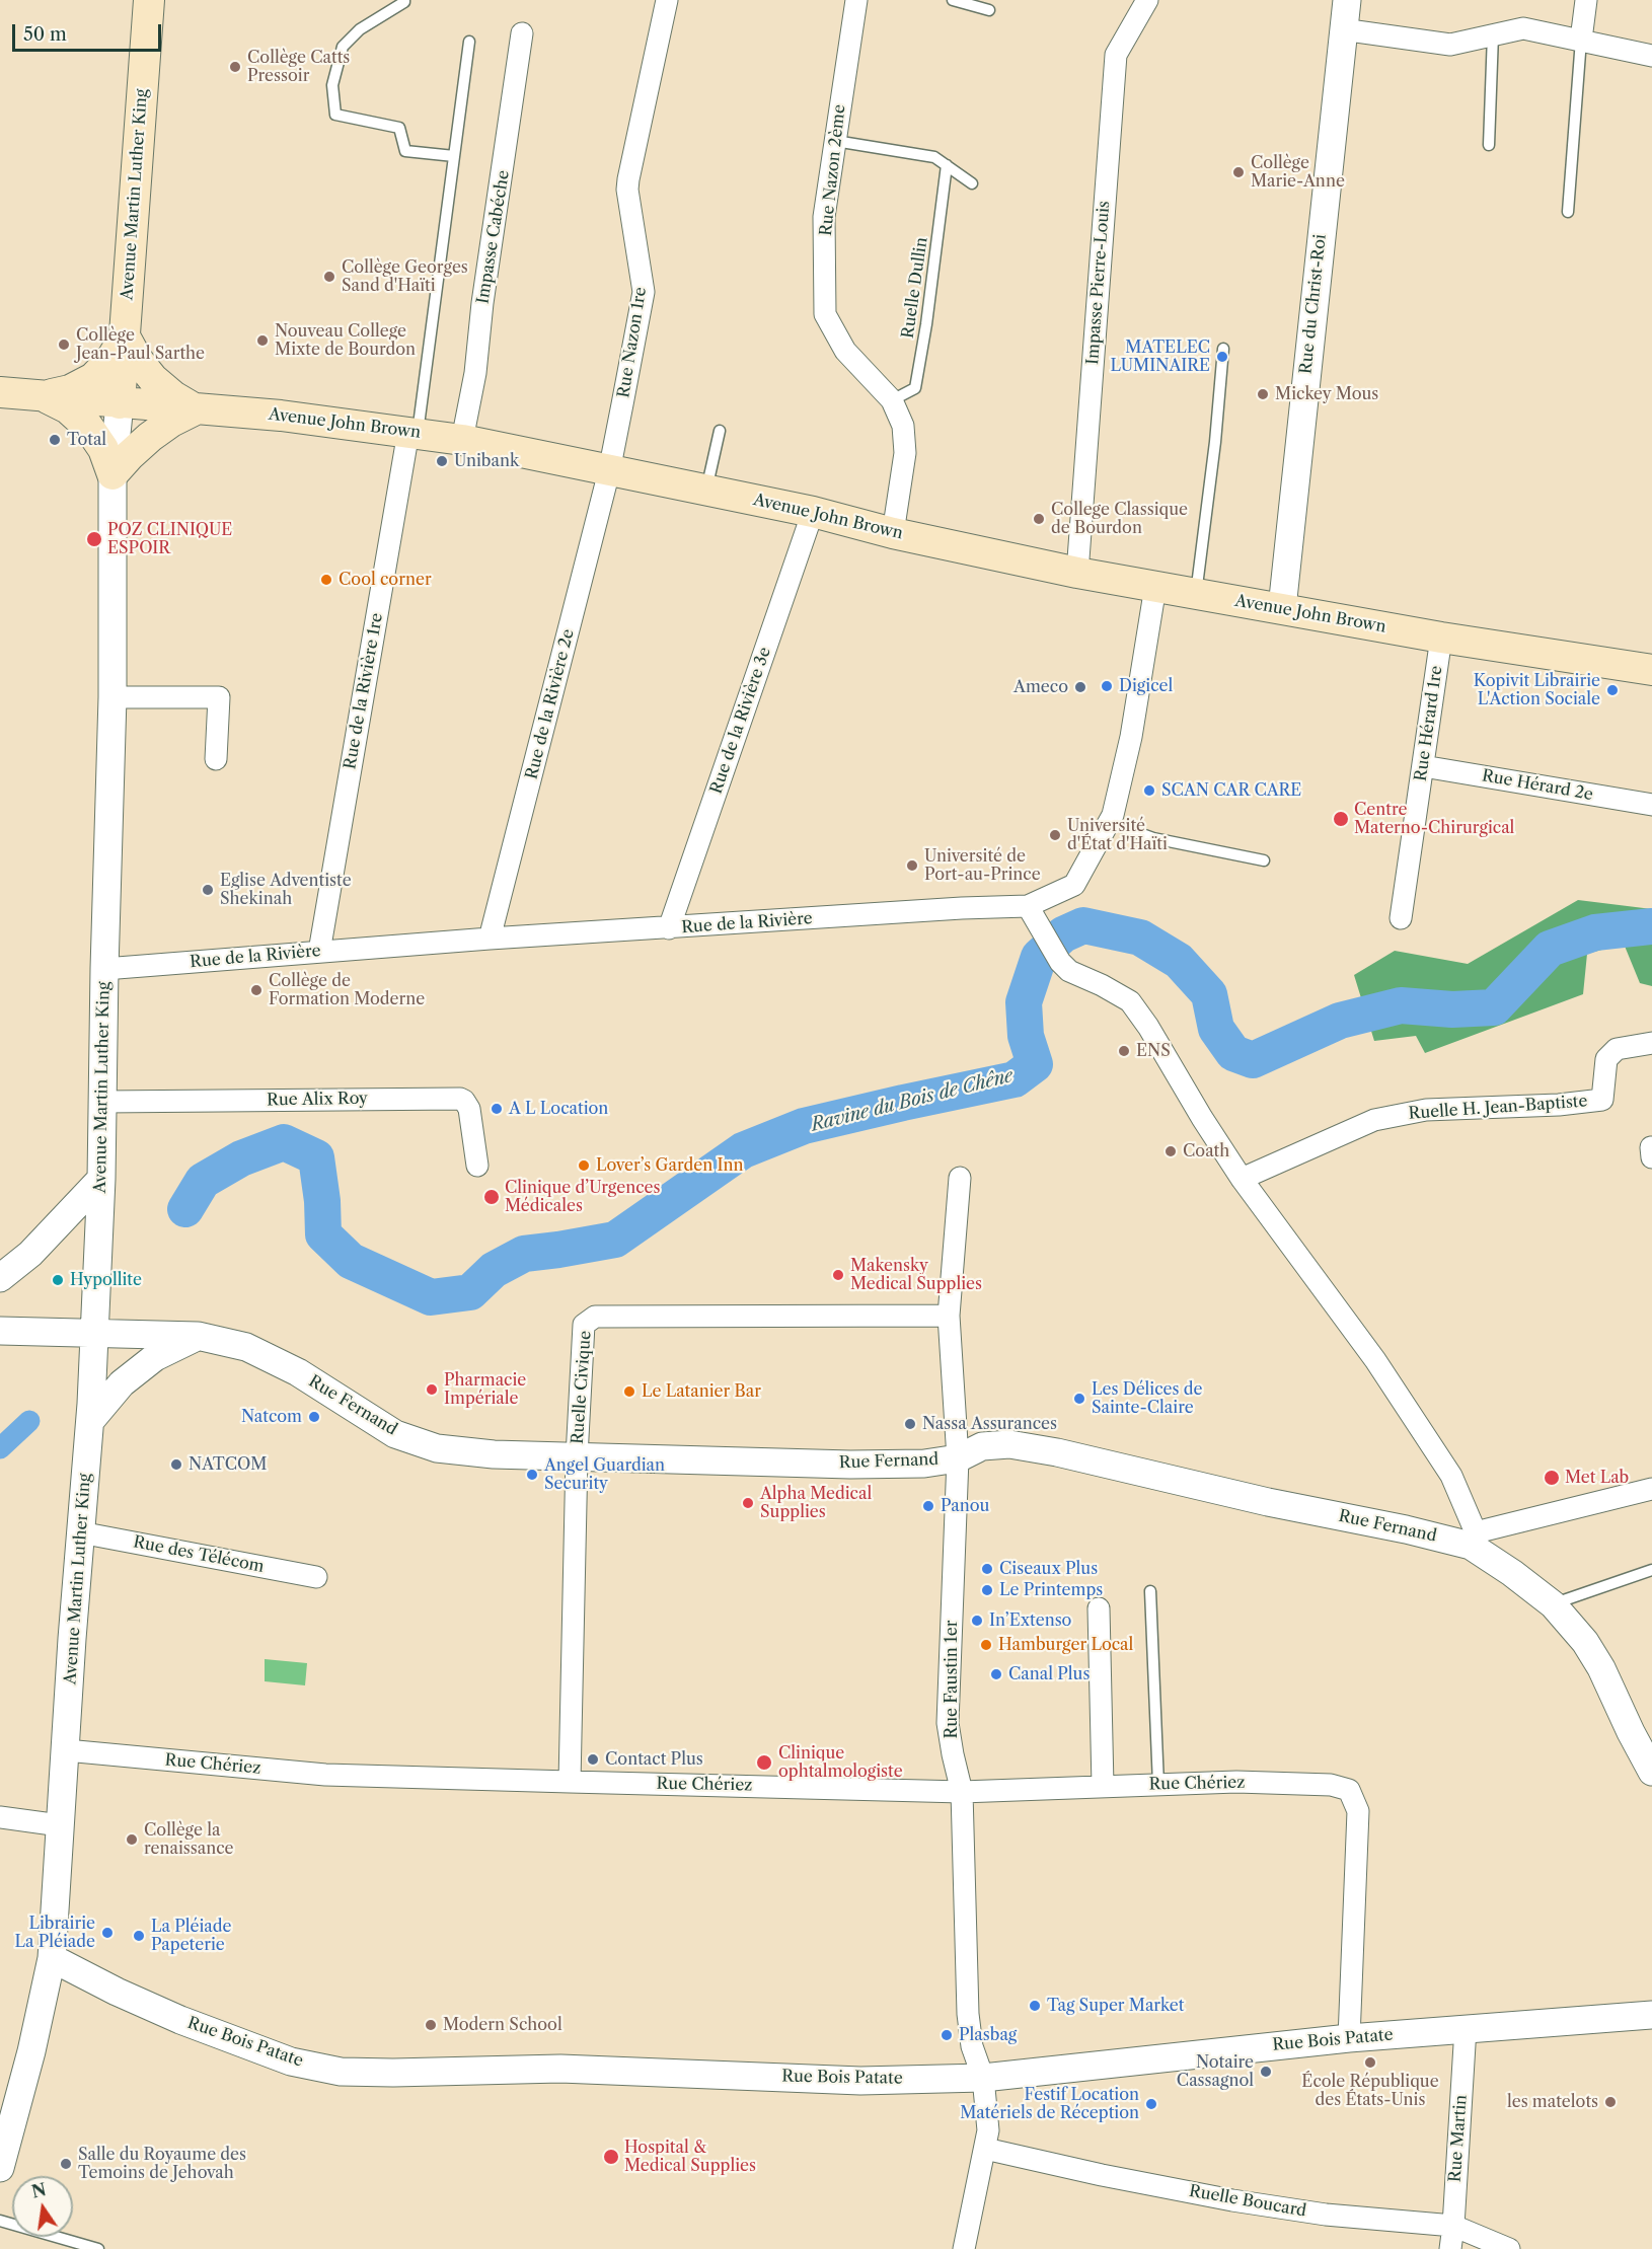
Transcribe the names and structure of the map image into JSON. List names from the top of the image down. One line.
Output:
{"streets":{"main road":["Avenue Martin Luther King","Avenue John Brown"],"street":["Rue Nazon 2ème","Impasse Cabéche","Impasse Pierre-Louis","Rue du Christ-Roi","Rue Nazon 1re","Rue de la Rivière 1re","Rue de la Rivière 2e","Rue de la Rivière 3e","Rue Hérard 1re","Rue Hérard 2e","Rue de la Rivière","Rue Alix Roy","Ruelle H. Jean-Baptiste","Ruelle Civique","Rue Fernand","Rue des Télécom","Rue Faustin 1er","Rue Chériez","Rue Bois Patate","Rue Martin","Ruelle Boucard"],"lane":["Ruelle Dullin"]},"crossings":[["Rue Nazon 2ème","Ruelle Dullin"],["Rue Nazon 2ème","Avenue John Brown"],["Avenue Martin Luther King","Avenue John Brown"],["Avenue Martin Luther King","Rue de la Rivière"],["Avenue Martin Luther King","Rue Alix Roy"],["Avenue Martin Luther King","Rue Fernand"],["Avenue Martin Luther King","Rue des Télécom"],["Avenue Martin Luther King","Rue Chériez"],["Avenue Martin Luther King","Rue Bois Patate"],["Impasse Cabéche","Avenue John Brown"],["Impasse Pierre-Louis","Avenue John Brown"],["Rue du Christ-Roi","Avenue John Brown"],["Rue Nazon 1re","Avenue John Brown"],["Rue Nazon 1re","Rue de la Rivière 2e"],["Avenue John Brown","Rue de la Rivière 1re"],["Avenue John Brown","Rue de la Rivière 2e"],["Avenue John Brown","Rue de la Rivière 3e"],["Avenue John Brown","Rue Hérard 1re"],["Avenue John Brown","Rue de la Rivière"],["Rue de la Rivière 1re","Rue de la Rivière"],["Rue de la Rivière 2e","Rue de la Rivière"],["Rue de la Rivière 3e","Rue de la Rivière"],["Rue Hérard 1re","Rue Hérard 2e"],["Ruelle Civique","Rue Fernand"],["Ruelle Civique","Rue Faustin 1er"],["Ruelle Civique","Rue Chériez"],["Rue Fernand","Rue Faustin 1er"],["Rue Faustin 1er","Rue Chériez"],["Rue Faustin 1er","Rue Bois Patate"],["Rue Faustin 1er","Ruelle Boucard"],["Rue Chériez","Rue Bois Patate"],["Rue Bois Patate","Rue Martin"],["Rue Martin","Ruelle Boucard"]],"water":["Ravine du Bois de Chêne"],"places":["Collège Catts Pressoir","Collège Marie-Anne","Collège Georges Sand d'Haïti","Nouveau College Mixte de Bourdon","Collège Jean-Paul Sarthe","MATELEC LUMINAIRE","Mickey Mous","Total","Unibank","College Classique de Bourdon","POZ CLINIQUE ESPOIR","Cool corner","Digicel","Ameco","Kopivit Librairie L'Action Sociale","SCAN CAR CARE","Centre Materno-Chirurgical","Université d'État d'Haïti","Université de Port-au-Prince","Eglise Adventiste Shekinah","Collège de Formation Moderne","ENS","A L Location","Coath","Lover’s Garden Inn","Clinique d’Urgences Médicales","Makensky Medical Supplies","Hypollite","Pharmacie Impériale","Le Latanier Bar","Les Délices de Sainte-Claire","Natcom","Nassa Assurances","NATCOM","Angel Guardian Security","Met Lab","Alpha Medical Supplies","Panou","Ciseaux Plus","Le Printemps","In’Extenso","Hamburger Local","Canal Plus","Contact Plus","Clinique ophtalmologiste","Collège la renaissance","Librairie La Pléiade","La Pléiade Papeterie","Tag Super Market","Modern School","Plasbag","École République des États-Unis","Notaire Cassagnol","les matelots","Festif Location Matériels de Réception","Hospital & Medical Supplies","Salle du Royaume des Temoins de Jehovah"],"scale_bar":"50 m","north":"top"}
